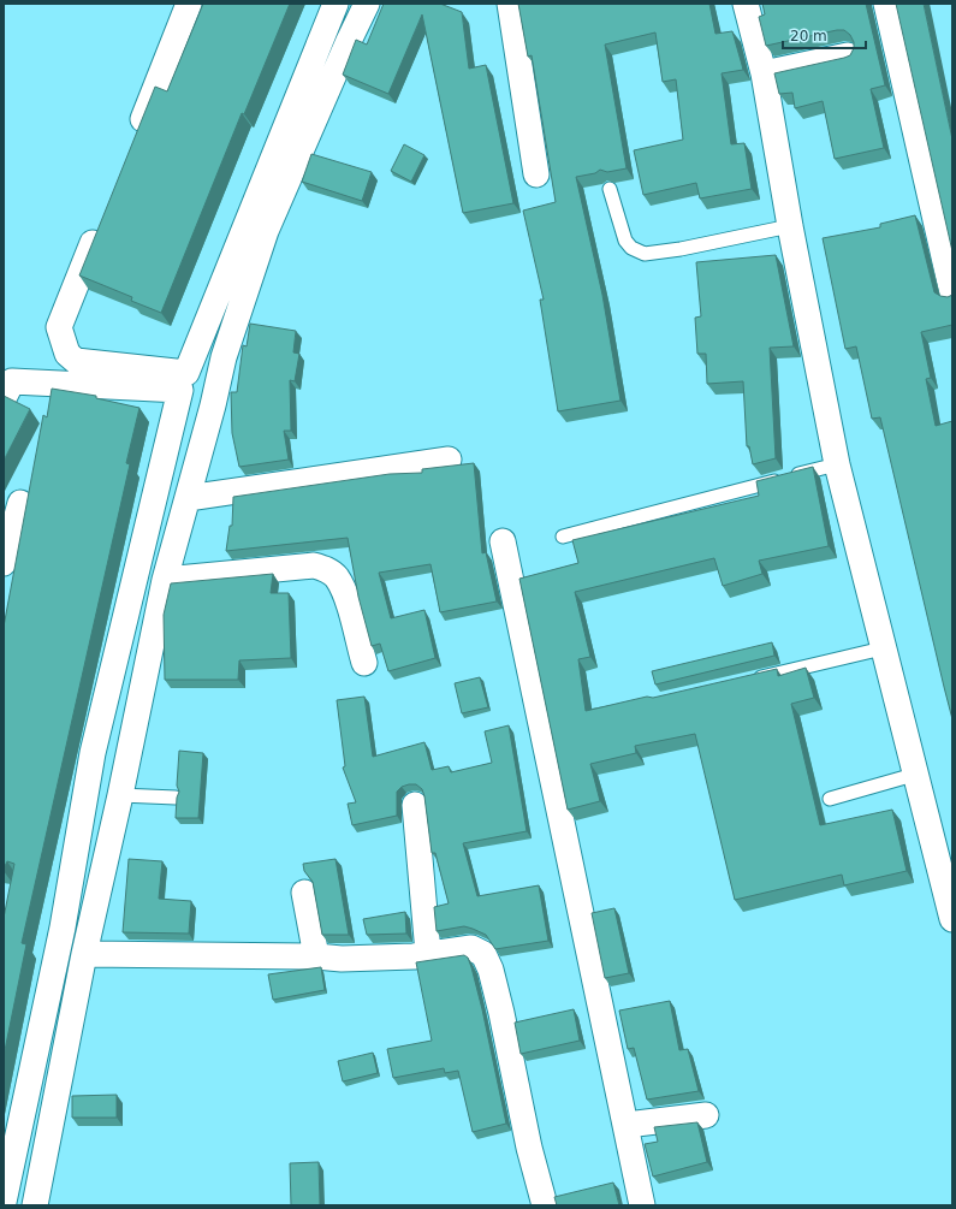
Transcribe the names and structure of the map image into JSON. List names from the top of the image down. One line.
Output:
{"scale_bar":"20 m"}
